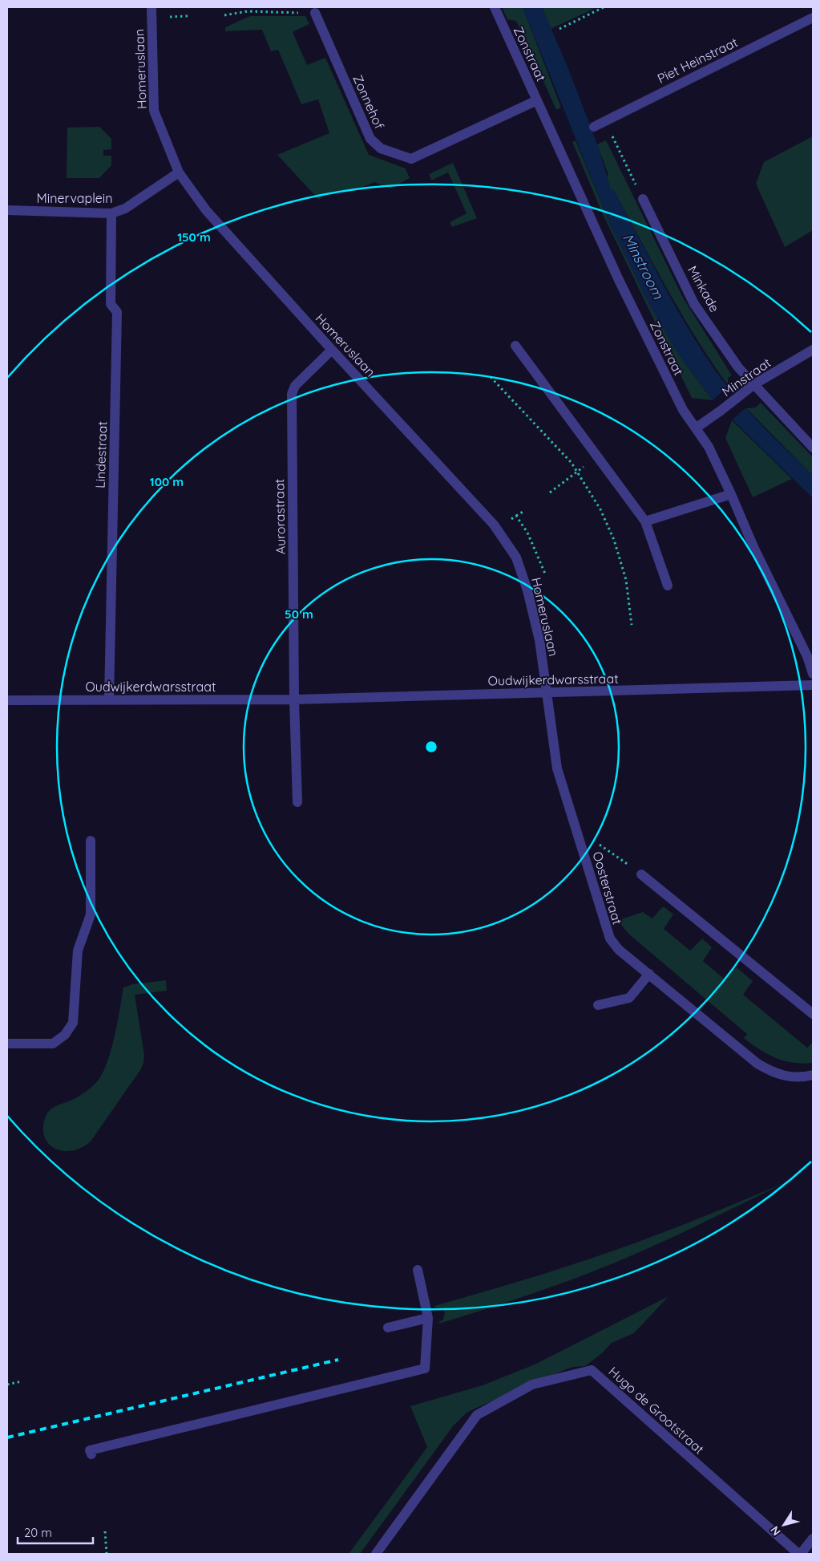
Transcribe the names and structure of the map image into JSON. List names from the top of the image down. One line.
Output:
{"streets":{"street":["Zonstraat","Piet Heinstraat","Homeruslaan","Zonnehof","Minervaplein","Minkade","Minstraat","Lindestraat","Aurorastraat","Oudwijkerdwarsstraat","Oosterstraat","Hugo de Grootstraat"]},"crossings":[["Zonstraat","Zonnehof"],["Zonstraat","Minstraat"],["Homeruslaan","Minervaplein"],["Homeruslaan","Aurorastraat"],["Homeruslaan","Oudwijkerdwarsstraat"],["Homeruslaan","Oosterstraat"],["Minervaplein","Lindestraat"],["Minkade","Minstraat"],["Lindestraat","Oudwijkerdwarsstraat"],["Aurorastraat","Oudwijkerdwarsstraat"],["Oudwijkerdwarsstraat","Oosterstraat"]],"water":["Minstroom"],"scale_bar":"20 m","north":"bottom left","rings":["150 m","100 m","50 m"]}
